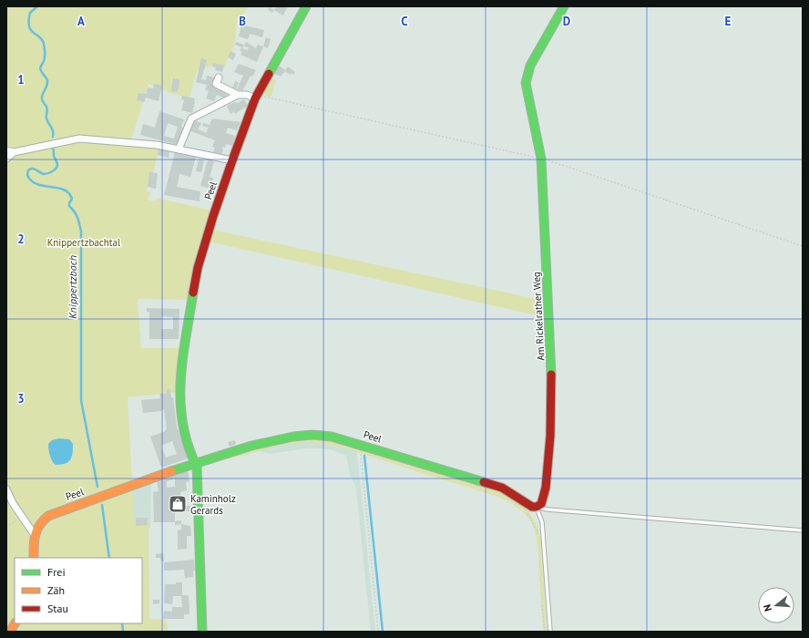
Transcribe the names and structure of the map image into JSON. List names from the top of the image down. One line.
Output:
{"streets":{"street":["Peel","Am Rickelrather Weg"]},"crossings":[["Peel","Am Rickelrather Weg"]],"water":["Knippertzbach"],"parks":["Knippertzbachtal"],"places":{"shop":["Kaminholz Gerards"]},"legend":["Frei","Zäh","Stau"],"north":"left","grid":{"columns":["A","B","C","D","E"],"rows":["1","2","3"]}}
